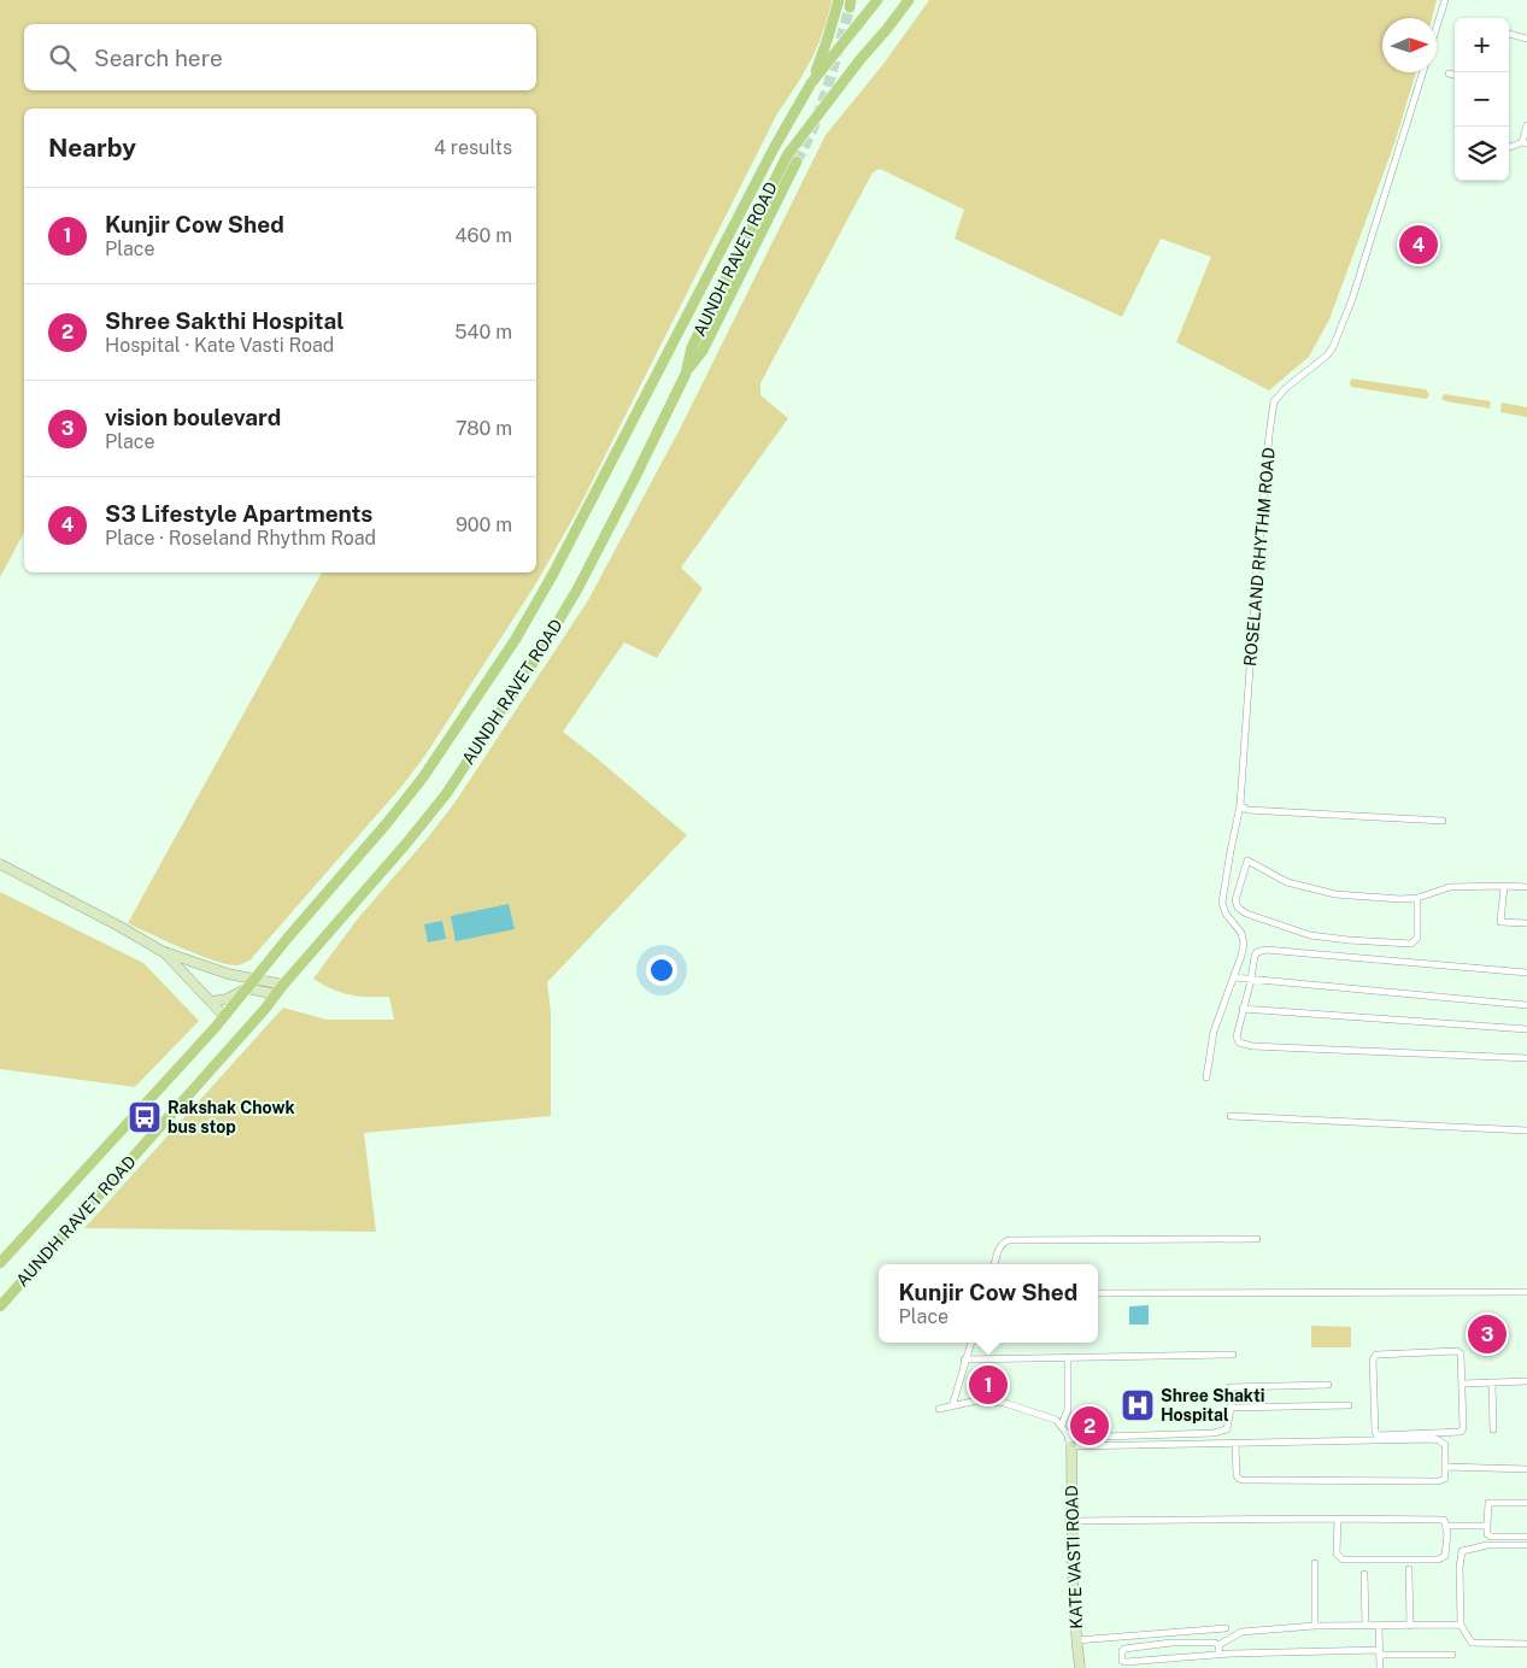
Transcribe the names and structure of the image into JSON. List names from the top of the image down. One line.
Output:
{"streets":{"main road":["AUNDH RAVET ROAD"],"street":["ROSELAND RHYTHM ROAD","KATE VASTI ROAD"]},"places":{"bus stop":["Rakshak Chowk bus stop"],"hospital":["Shree Shakti Hospital"]},"north":"right","page":{"map_buttons":["+","−"],"search":"Search here","heading":["Nearby","4 results"],"list":[{"mark":"1","name":"Kunjir Cow Shed","note":"Place","value":"460 m"},{"mark":"2","name":"Shree Sakthi Hospital","note":"Hospital · Kate Vasti Road","value":"540 m"},{"mark":"3","name":"vision boulevard","note":"Place","value":"780 m"},{"mark":"4","name":"S3 Lifestyle Apartments","note":"Place · Roseland Rhythm Road","value":"900 m"}],"pins":["4","3","1","2"],"popup":["Kunjir Cow Shed","Place"]}}
